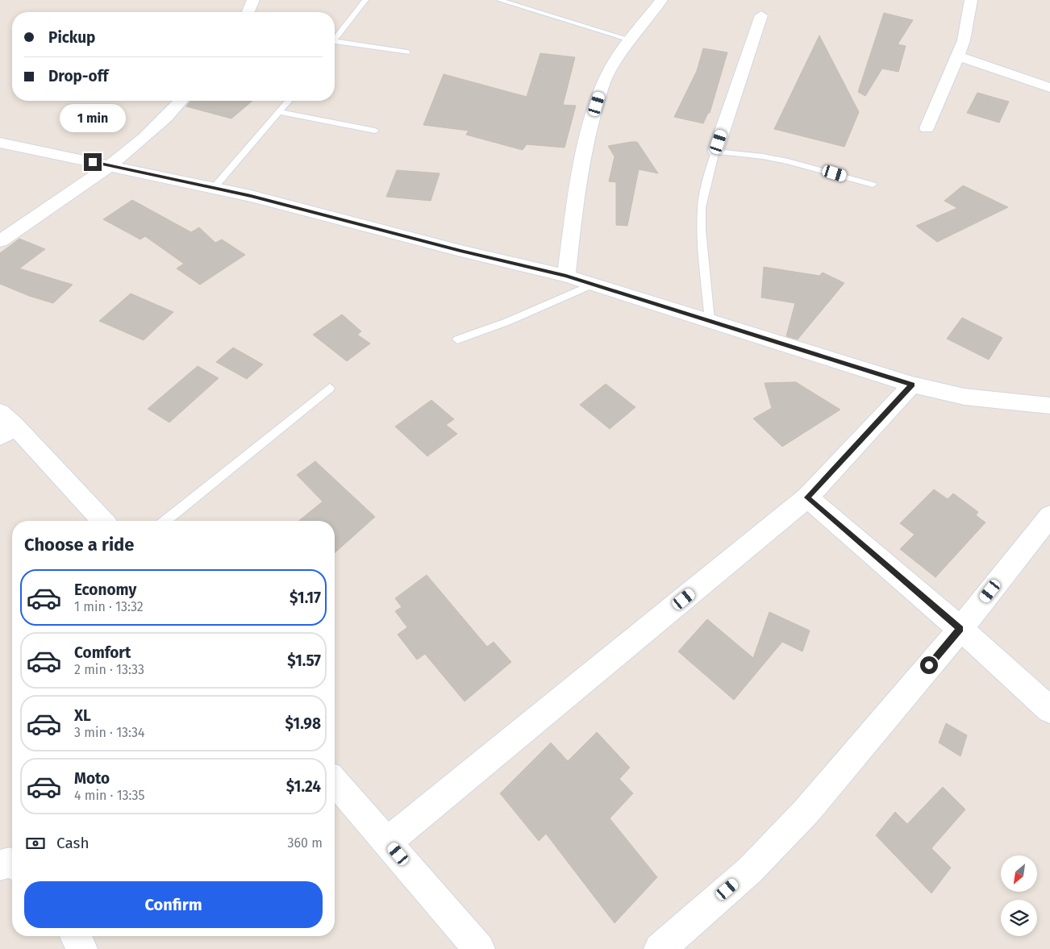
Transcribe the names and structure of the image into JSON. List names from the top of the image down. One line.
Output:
{"north":"bottom left","page":{"banner":["Pickup","Drop-off"],"bubble":"1 min","heading":"Choose a ride","list":[{"name":"Economy","note":"1 min · 13:32","value":"$1.17"},{"name":"Comfort","note":"2 min · 13:33","value":"$1.57"},{"name":"XL","note":"3 min · 13:34","value":"$1.98"},{"name":"Moto","note":"4 min · 13:35","value":"$1.24"}],"pay":["Cash","360 m"],"buttons":"Confirm"}}
